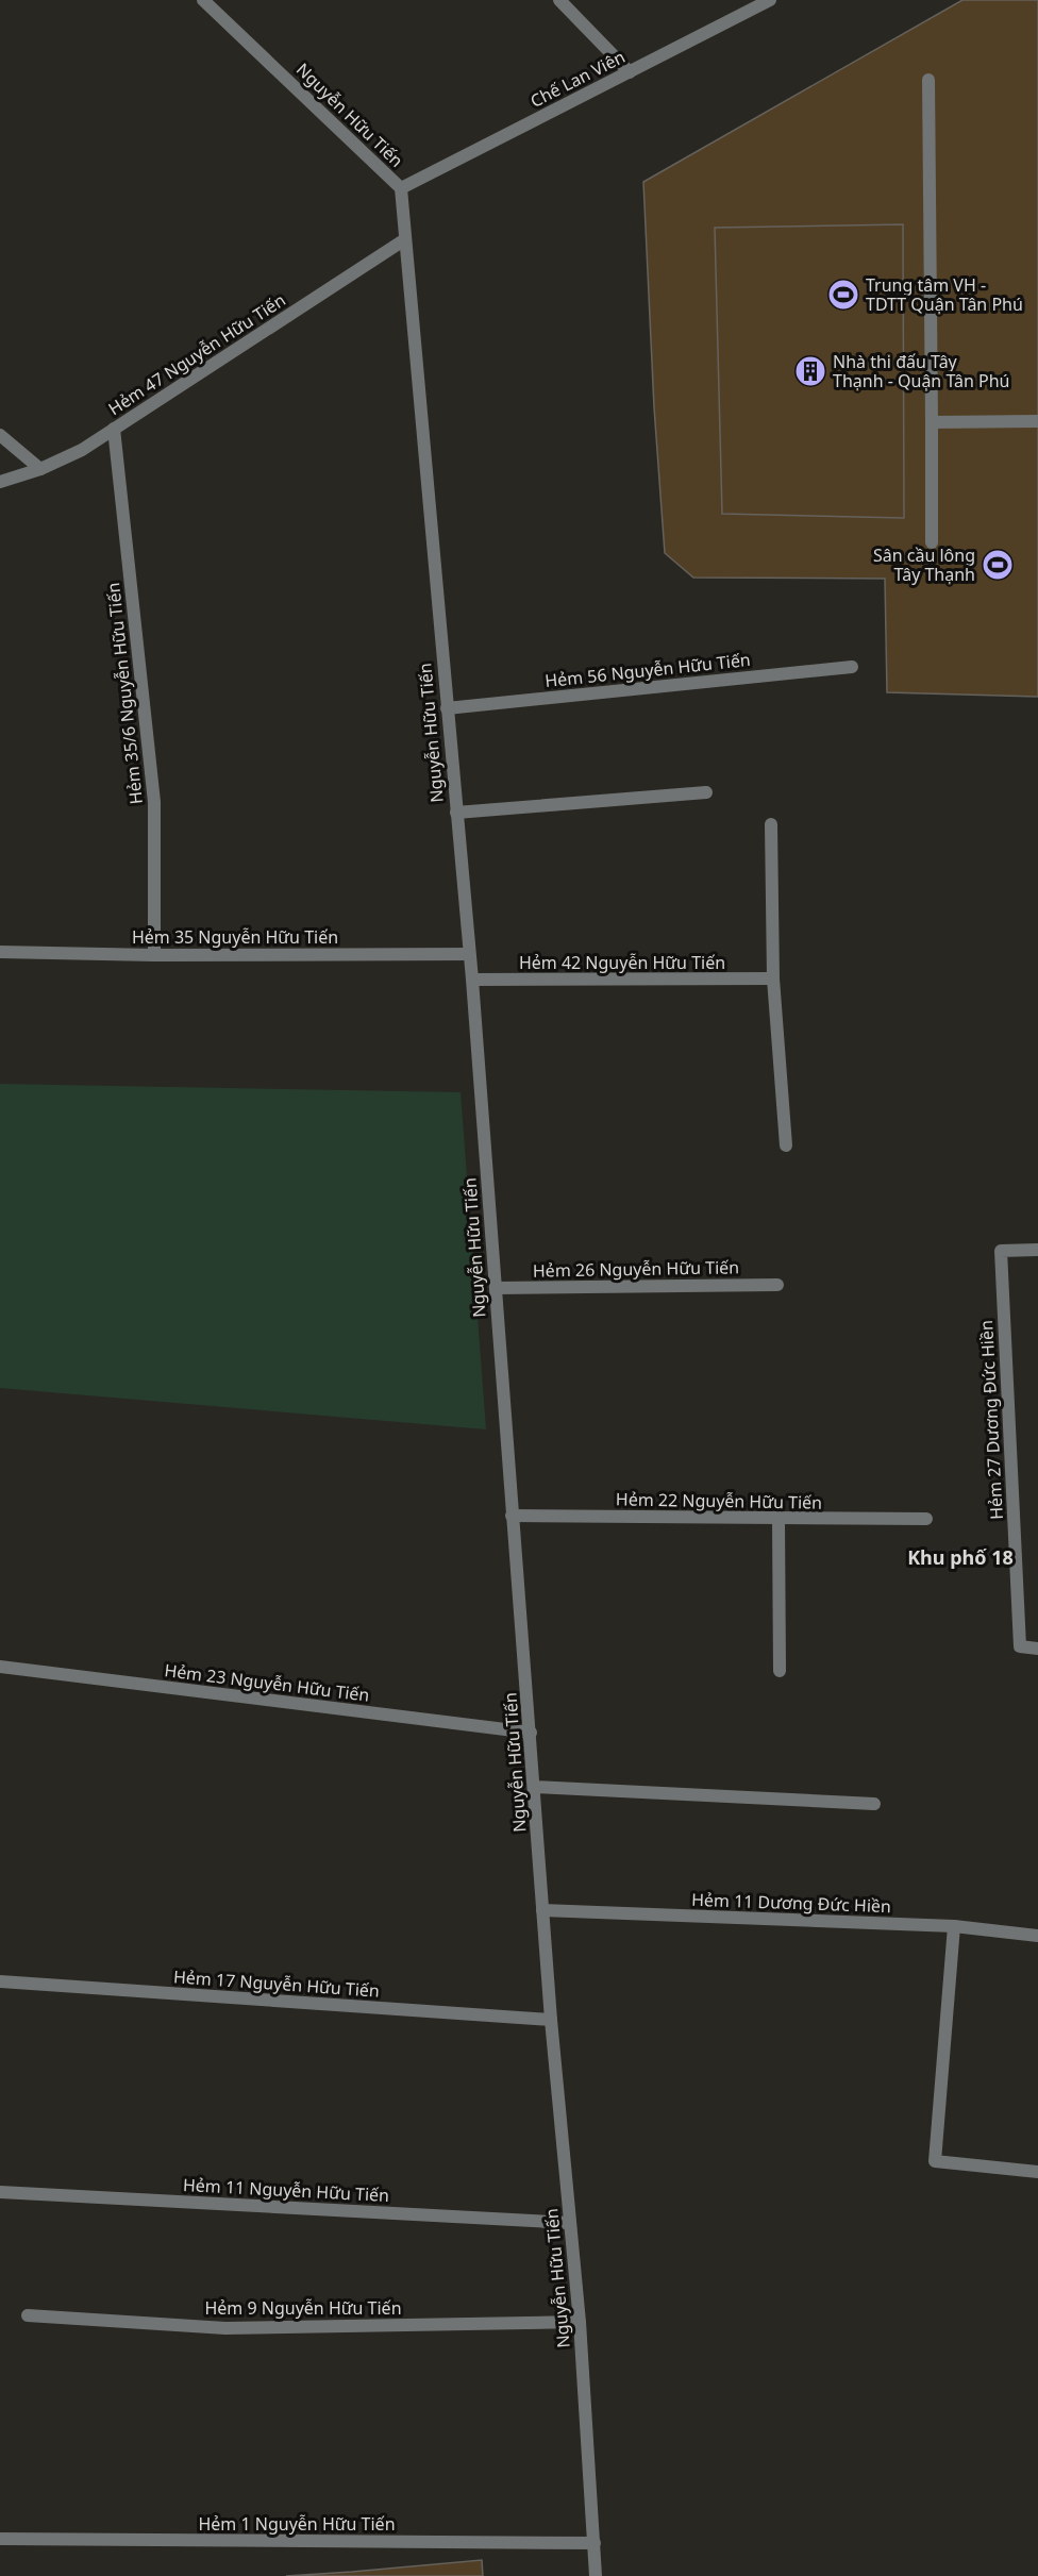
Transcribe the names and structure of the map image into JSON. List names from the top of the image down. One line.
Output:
{"streets":{"street":["Chế Lan Viên","Nguyễn Hữu Tiến","Hẻm 47 Nguyễn Hữu Tiến","Hẻm 56 Nguyễn Hữu Tiến","Hẻm 35/6 Nguyễn Hữu Tiến","Hẻm 35 Nguyễn Hữu Tiến","Hẻm 42 Nguyễn Hữu Tiến","Hẻm 26 Nguyễn Hữu Tiến","Hẻm 27 Dương Đức Hiền","Hẻm 22 Nguyễn Hữu Tiến","Hẻm 23 Nguyễn Hữu Tiến","Hẻm 11 Dương Đức Hiền","Hẻm 17 Nguyễn Hữu Tiến","Hẻm 11 Nguyễn Hữu Tiến","Hẻm 9 Nguyễn Hữu Tiến","Hẻm 1 Nguyễn Hữu Tiến"]},"crossings":[["Chế Lan Viên","Nguyễn Hữu Tiến"],["Nguyễn Hữu Tiến","Hẻm 47 Nguyễn Hữu Tiến"],["Nguyễn Hữu Tiến","Hẻm 56 Nguyễn Hữu Tiến"],["Nguyễn Hữu Tiến","Hẻm 35 Nguyễn Hữu Tiến"],["Nguyễn Hữu Tiến","Hẻm 42 Nguyễn Hữu Tiến"],["Nguyễn Hữu Tiến","Hẻm 26 Nguyễn Hữu Tiến"],["Nguyễn Hữu Tiến","Hẻm 22 Nguyễn Hữu Tiến"],["Nguyễn Hữu Tiến","Hẻm 23 Nguyễn Hữu Tiến"],["Nguyễn Hữu Tiến","Hẻm 11 Dương Đức Hiền"],["Nguyễn Hữu Tiến","Hẻm 17 Nguyễn Hữu Tiến"],["Nguyễn Hữu Tiến","Hẻm 11 Nguyễn Hữu Tiến"],["Nguyễn Hữu Tiến","Hẻm 9 Nguyễn Hữu Tiến"],["Nguyễn Hữu Tiến","Hẻm 1 Nguyễn Hữu Tiến"],["Hẻm 47 Nguyễn Hữu Tiến","Hẻm 35/6 Nguyễn Hữu Tiến"],["Hẻm 35/6 Nguyễn Hữu Tiến","Hẻm 35 Nguyễn Hữu Tiến"]],"districts":["Khu phố 18"],"places":{"sports":["Trung tâm VH - TDTT Quận Tân Phú","Sân cầu lông Tây Thạnh"],"building":["Nhà thi đấu Tây Thạnh - Quận Tân Phú"]}}
